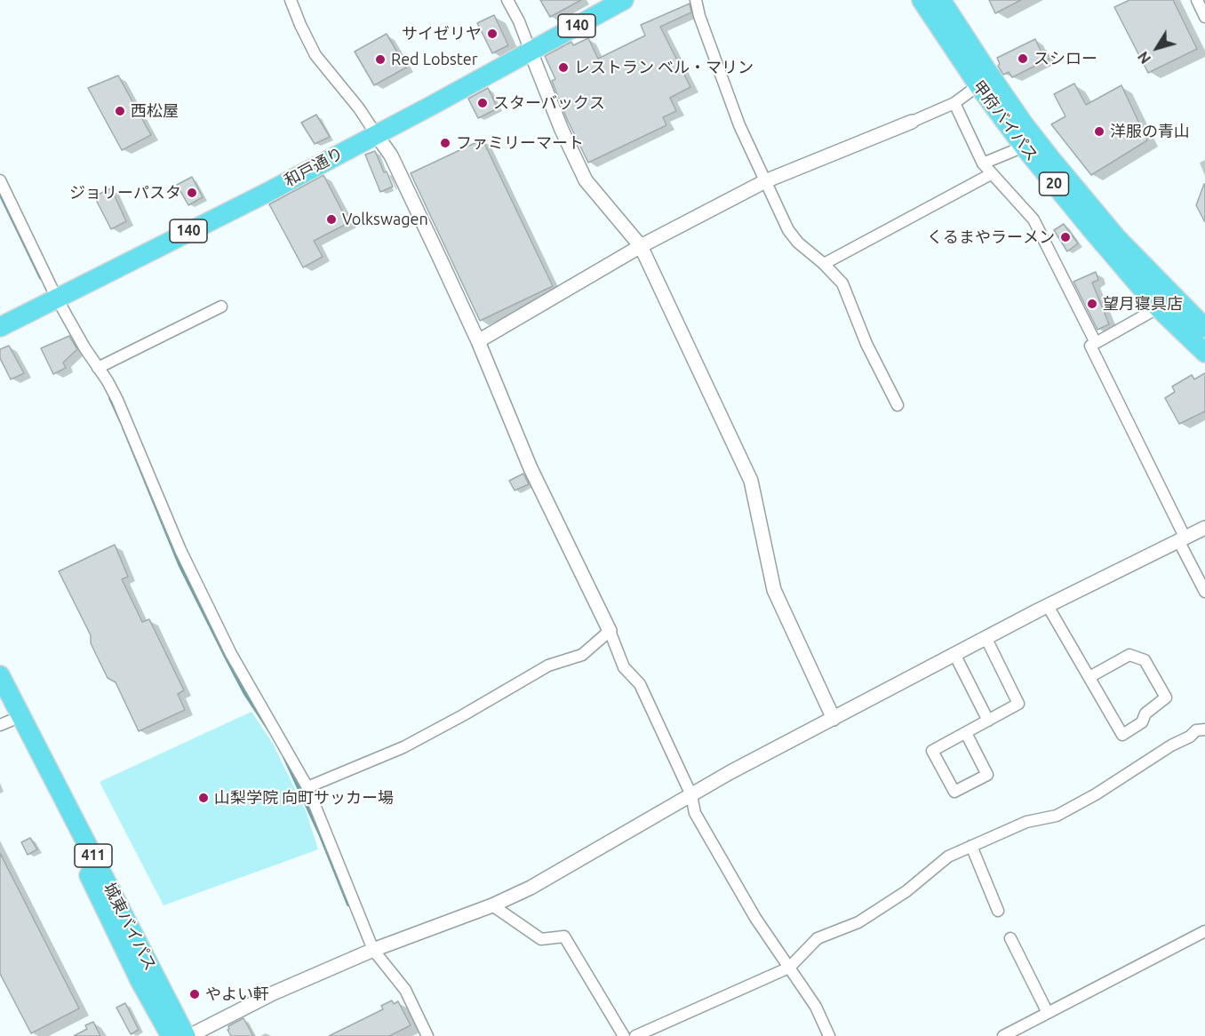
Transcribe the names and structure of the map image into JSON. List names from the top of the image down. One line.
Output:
{"streets":{"highway":["140","甲府バイパス","和戸通り","20","411","城東バイパス"]},"places":["サイゼリヤ","スシロー","Red Lobster","レストラン ベル・マリン","スターバックス","西松屋","洋服の青山","ファミリーマート","ジョリーパスタ","Volkswagen","くるまやラーメン","望月寝具店","山梨学院 向町サッカー場","やよい軒"],"north":"bottom left"}
